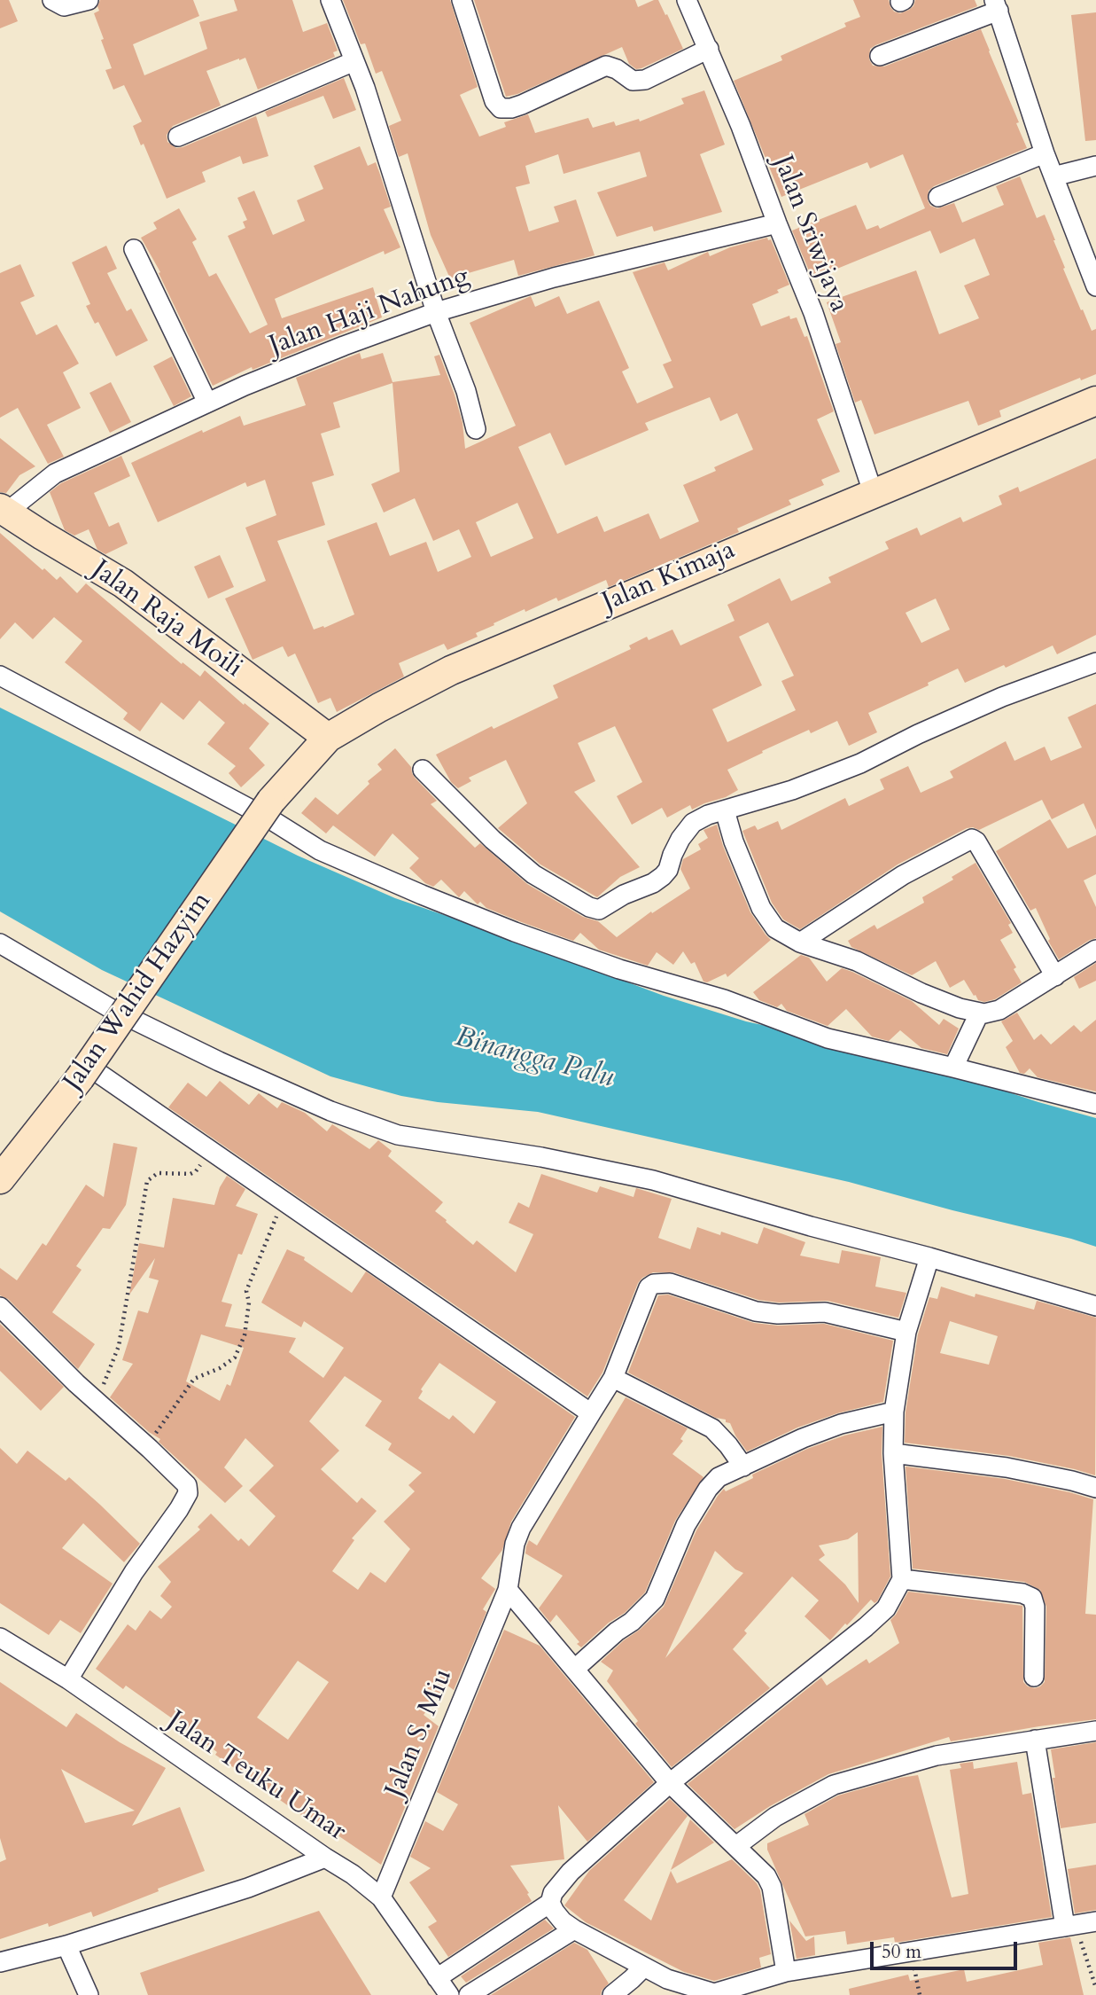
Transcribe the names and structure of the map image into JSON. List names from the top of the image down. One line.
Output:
{"streets":{"street":["Jalan Sriwijaya","Jalan Haji Nahung","Jalan Kimaja","Jalan Raja Moili","Jalan Wahid Hazyim","Jalan S. Miu","Jalan Teuku Umar"]},"crossings":[["Jalan Sriwijaya","Jalan Haji Nahung"],["Jalan Sriwijaya","Jalan Kimaja"],["Jalan Haji Nahung","Jalan Raja Moili"],["Jalan Kimaja","Jalan Raja Moili"],["Jalan Kimaja","Jalan Wahid Hazyim"],["Jalan S. Miu","Jalan Teuku Umar"]],"water":["Binangga Palu"],"scale_bar":"50 m"}
